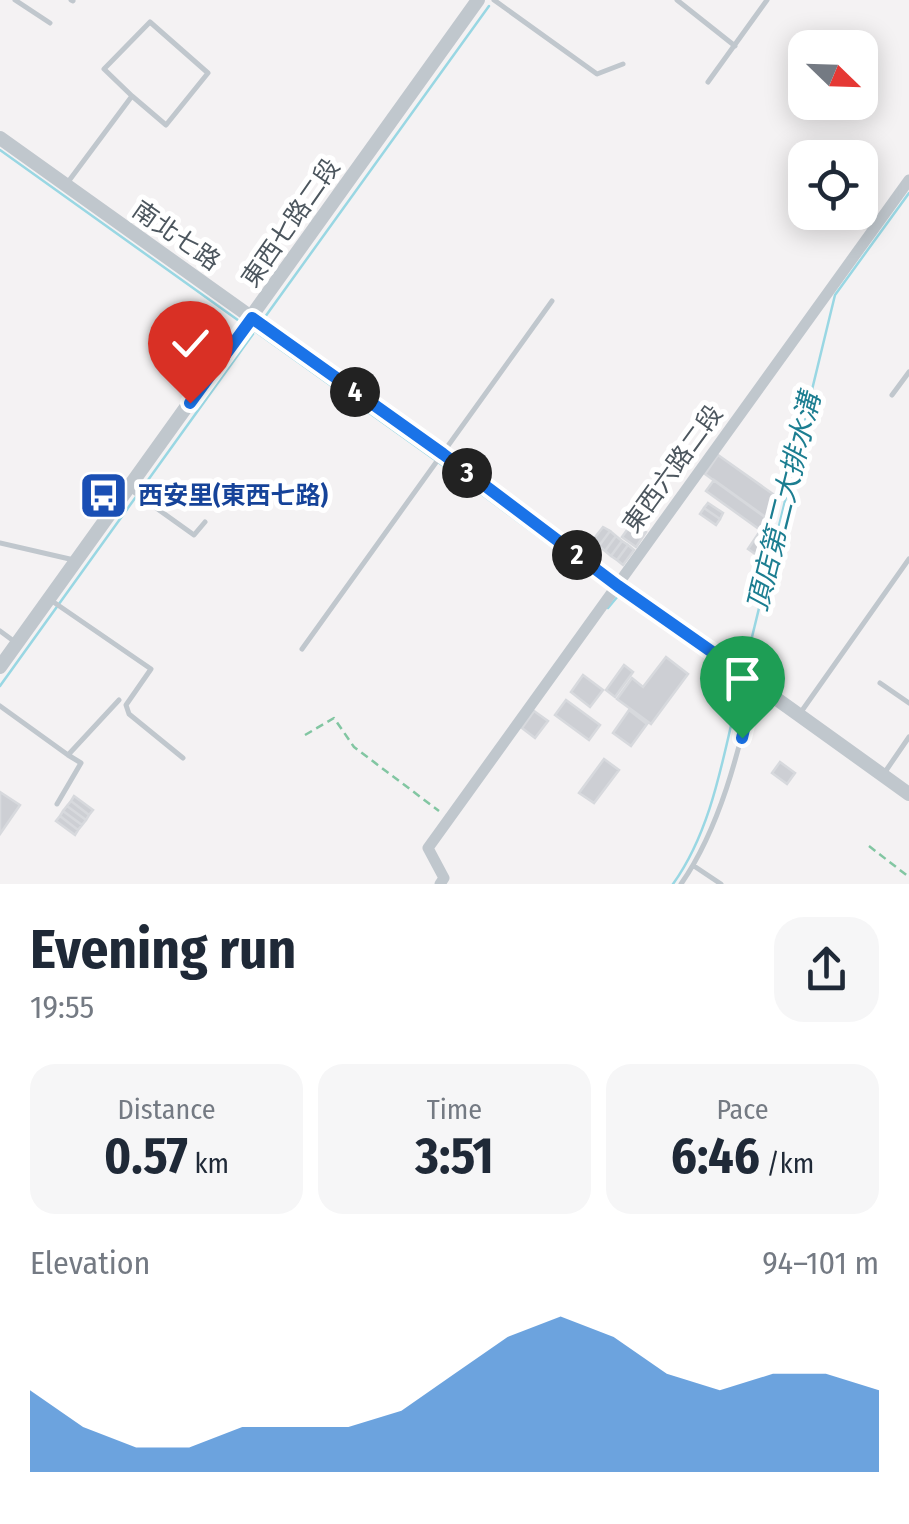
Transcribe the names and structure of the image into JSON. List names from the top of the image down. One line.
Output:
{"streets":{"street":["東西七路二段","南北七路","東西六路二段"]},"crossings":[["東西七路二段","南北七路"],["南北七路","東西六路二段"]],"water":["頂店第二大排水溝"],"places":{"bus stop":["西安里(東西七路)"]},"north":"bottom right","page":{"pins":["4","3","2"],"heading":["Evening run","19:55"],"stats":[["Distance","0.57 km"],["Time","3:51"],["Pace","6:46 /km"]],"chart":["Elevation","94–101 m"]}}
